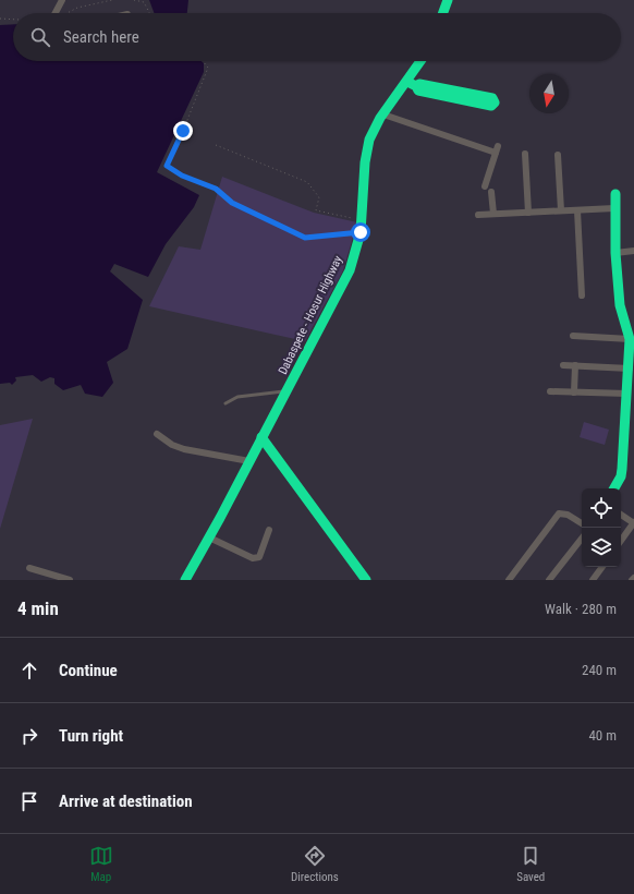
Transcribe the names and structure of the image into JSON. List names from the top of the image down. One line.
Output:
{"streets":{"main road":["Dabaspete - Hosur Highway"]},"north":"bottom","page":{"search":"Search here","heading":["4 min","Walk · 280 m"],"list":[["Continue","240 m"],["Turn right","40 m"],"Arrive at destination"],"nav":["Map","Directions","Saved"]}}
